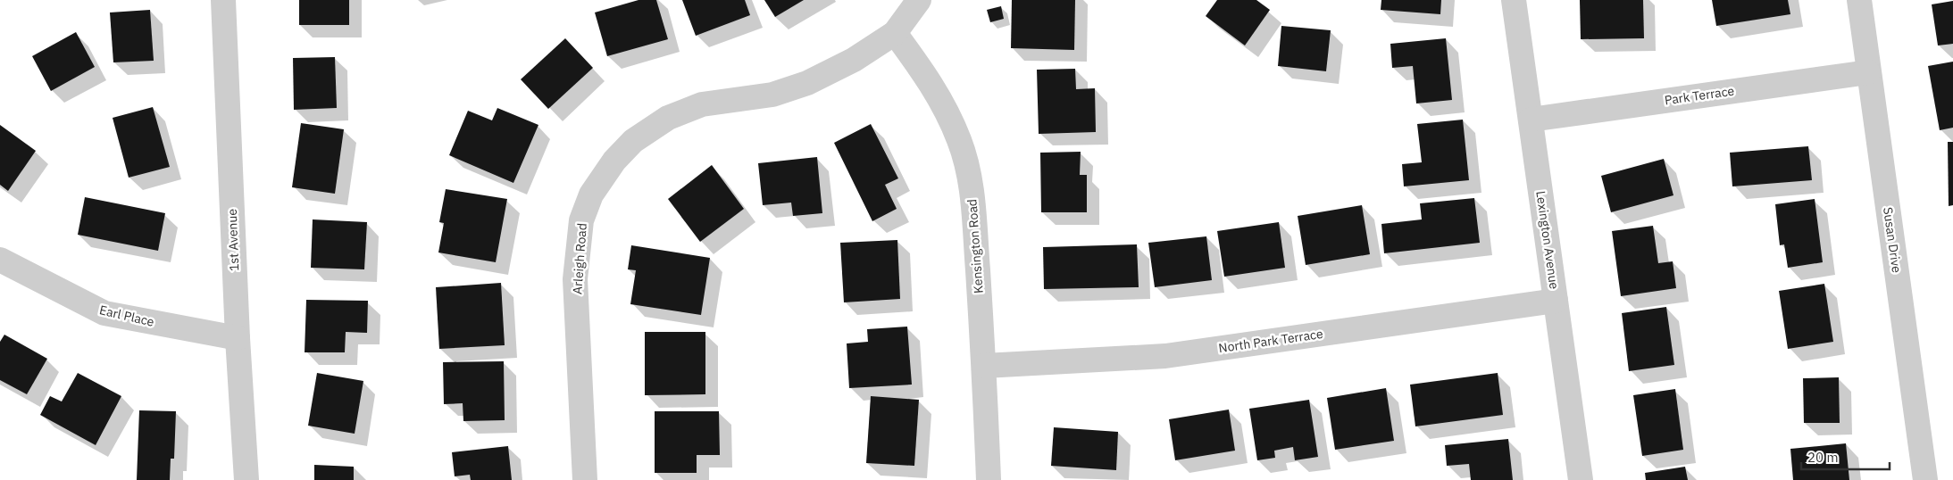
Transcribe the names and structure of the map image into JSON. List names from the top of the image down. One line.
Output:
{"streets":{"street":["Park Terrace","1st Avenue","Lexington Avenue","Susan Drive","Kensington Road","Arleigh Road","Earl Place","North Park Terrace"]},"crossings":[["Park Terrace","Lexington Avenue"],["Park Terrace","Susan Drive"],["1st Avenue","Earl Place"],["Lexington Avenue","North Park Terrace"],["Kensington Road","Arleigh Road"],["Kensington Road","North Park Terrace"]],"scale_bar":"20 m"}
